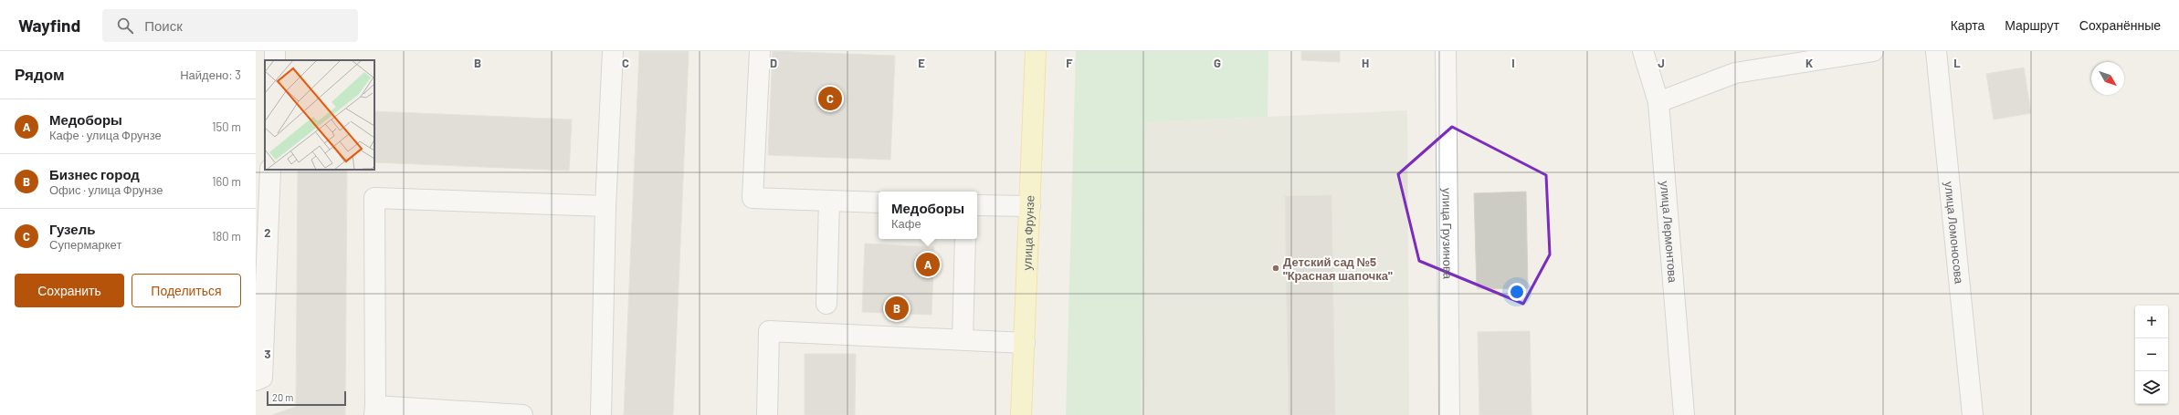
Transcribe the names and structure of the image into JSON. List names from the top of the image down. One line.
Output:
{"streets":{"main road":["улица Фрунзе"],"street":["улица Лермонтова","улица Грузинова","улица Ломоносова"]},"places":["Детский сад №5 \"Красная шапочка\""],"scale_bar":"20 m","north":"bottom right","page":{"header":"Wayfind","search":"Поиск","nav":["Карта","Маршрут","Сохранённые"],"heading":["Рядом","Найдено: 3"],"pins":["C","A","B"],"list":[{"mark":"A","name":"Медоборы","note":"Кафе · улица Фрунзе","value":"150 m"},{"mark":"B","name":"Бизнес город","note":"Офис · улица Фрунзе","value":"160 m"},{"mark":"C","name":"Гузель","note":"Супермаркет","value":"180 m"}],"popup":["Медоборы","Кафе"],"buttons":["Сохранить","Поделиться"],"map_buttons":["+","−"],"scale":"20 m"},"grid":{"columns":["B","C","D","E","F","G","H","I","J","K","L"],"rows":["2","3"]}}
